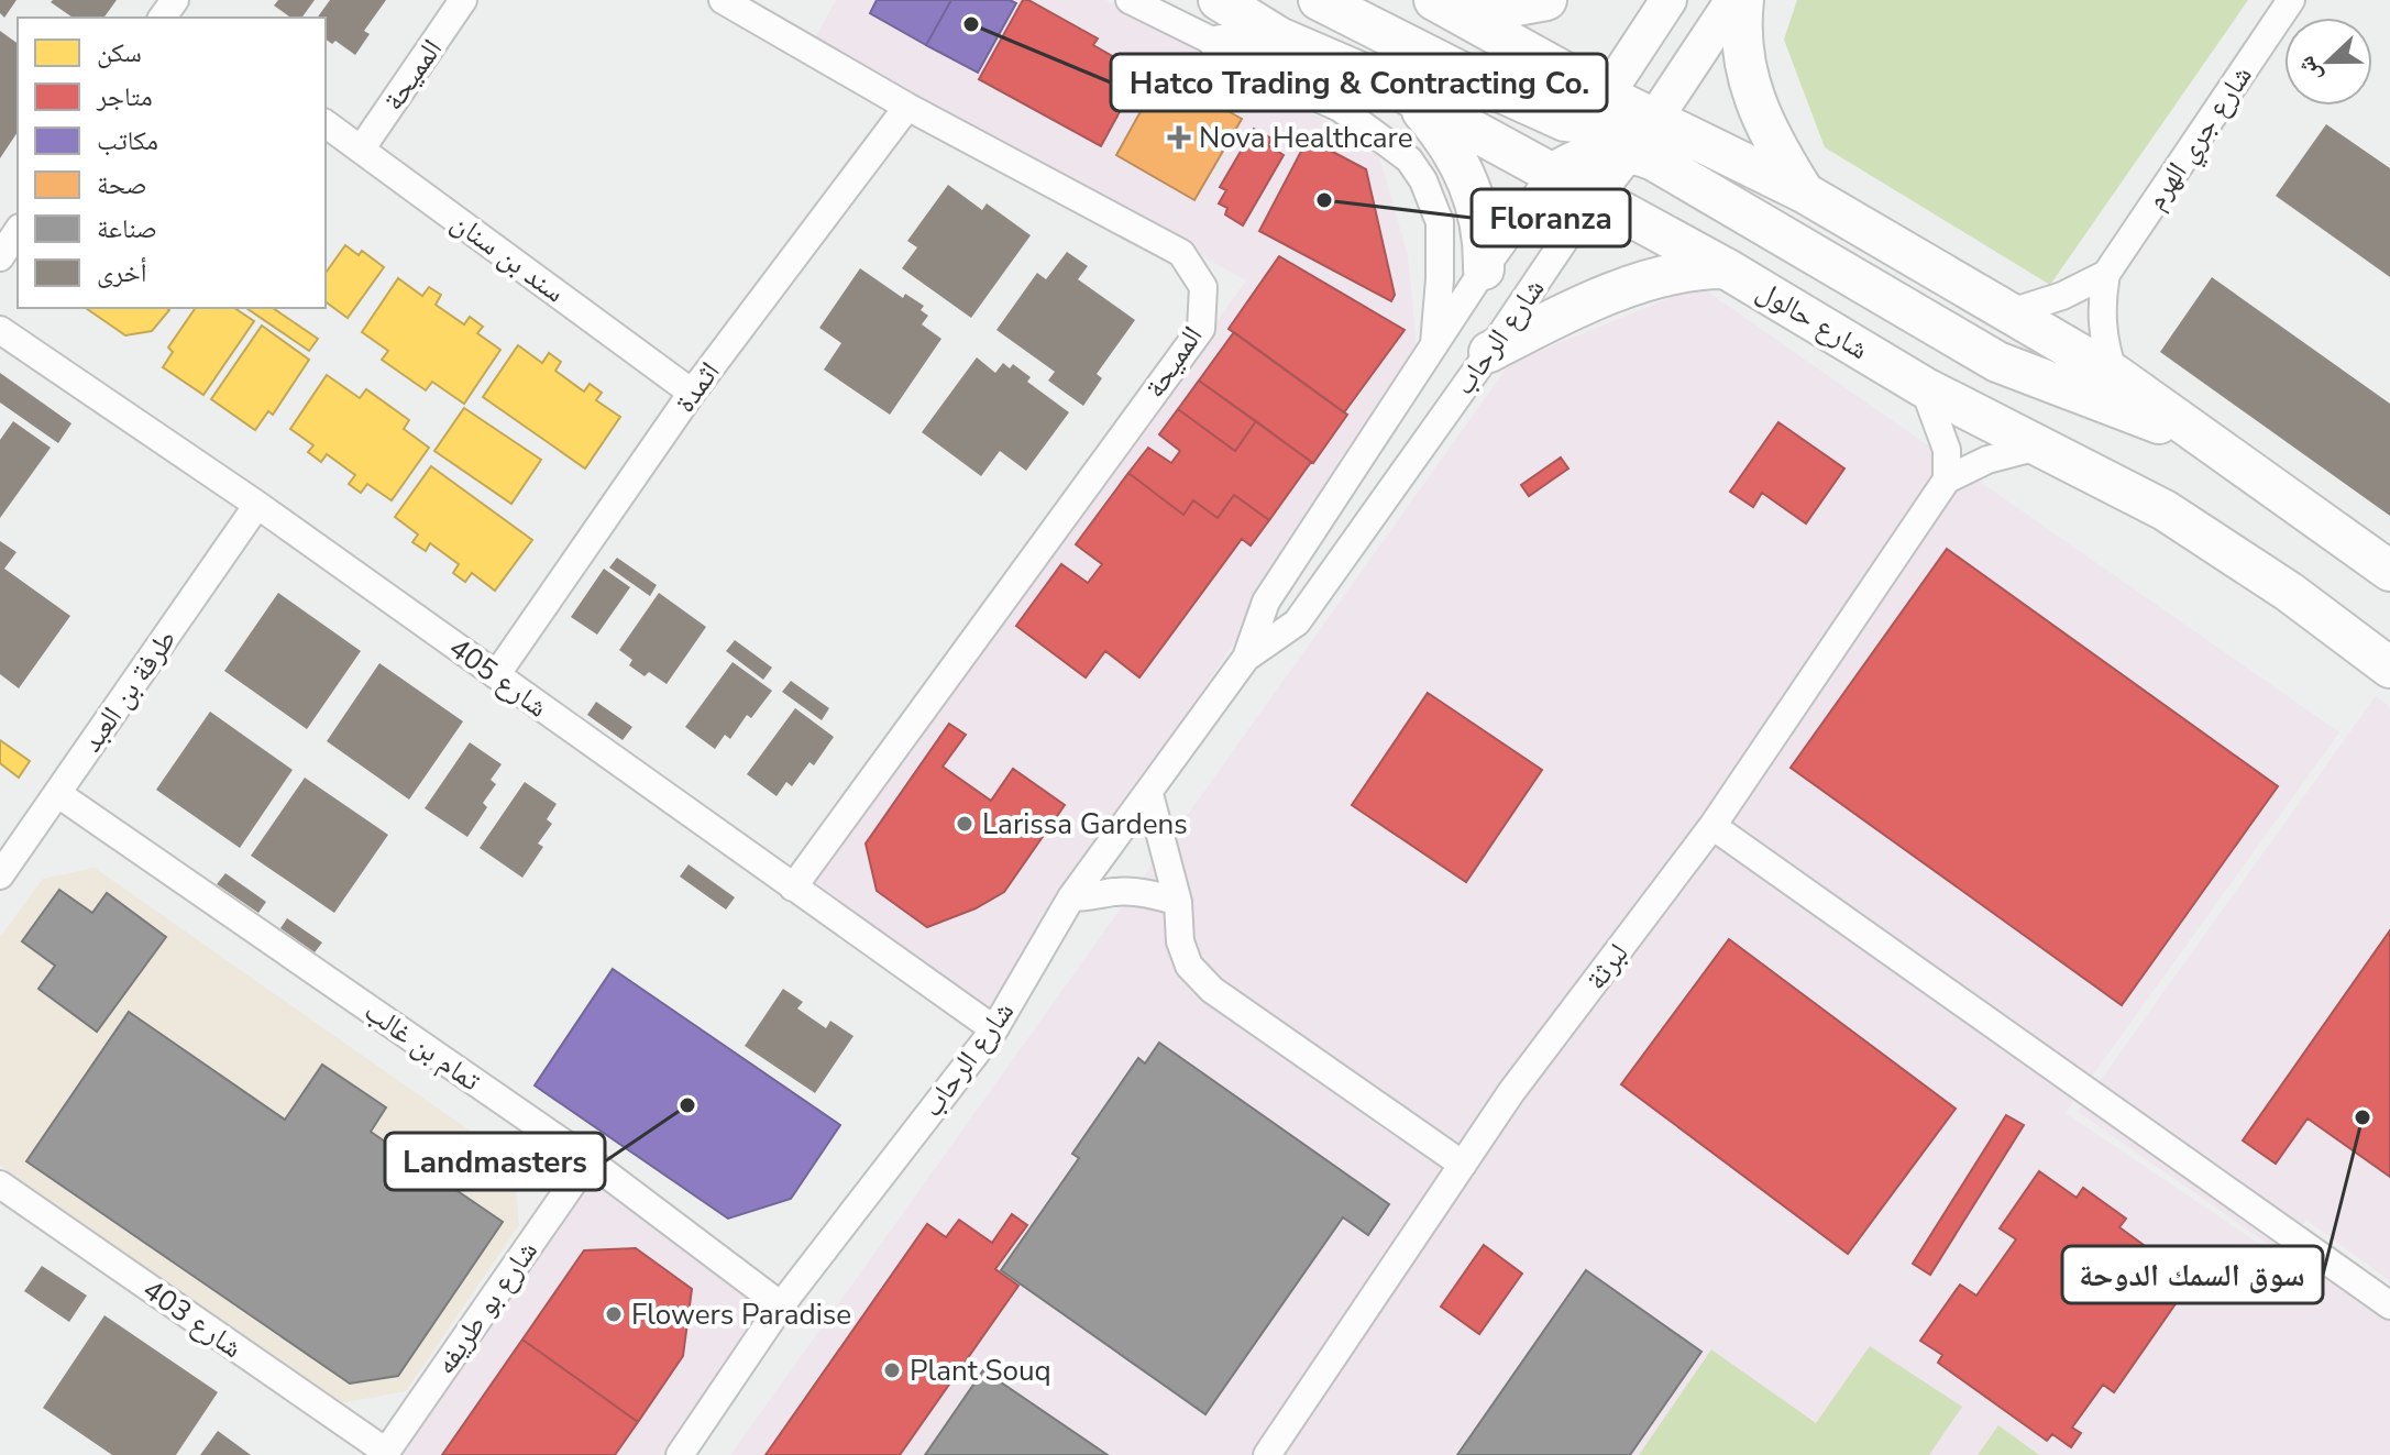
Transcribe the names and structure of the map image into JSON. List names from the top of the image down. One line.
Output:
{"streets":{"main road":["شارع حالول"],"street":["المميحة","شارع جري الهرم","سند بن سنان","شارع الرحاب","اثمدة","شارع 405","طرفة بن العبد","لبرثة","تمام بن غالب","شارع بو طريفه","شارع 403"]},"crossings":[["المميحة","سند بن سنان"],["المميحة","اثمدة"],["المميحة","شارع 405"],["سند بن سنان","اثمدة"],["شارع حالول","شارع الرحاب"],["شارع حالول","لبرثة"],["شارع الرحاب","شارع 405"],["شارع الرحاب","تمام بن غالب"],["اثمدة","شارع 405"],["شارع 405","طرفة بن العبد"],["طرفة بن العبد","تمام بن غالب"],["تمام بن غالب","شارع بو طريفه"],["شارع بو طريفه","شارع 403"]],"places":{"other":["Hatco Trading & Contracting Co.","Floranza","Larissa Gardens","Landmasters","سوق السمك الدوحة","Flowers Paradise","Plant Souq"],"health":["Nova Healthcare"]},"legend":["سكن","متاجر","مكاتب","صحة","صناعة","أخرى"],"north":"left"}
